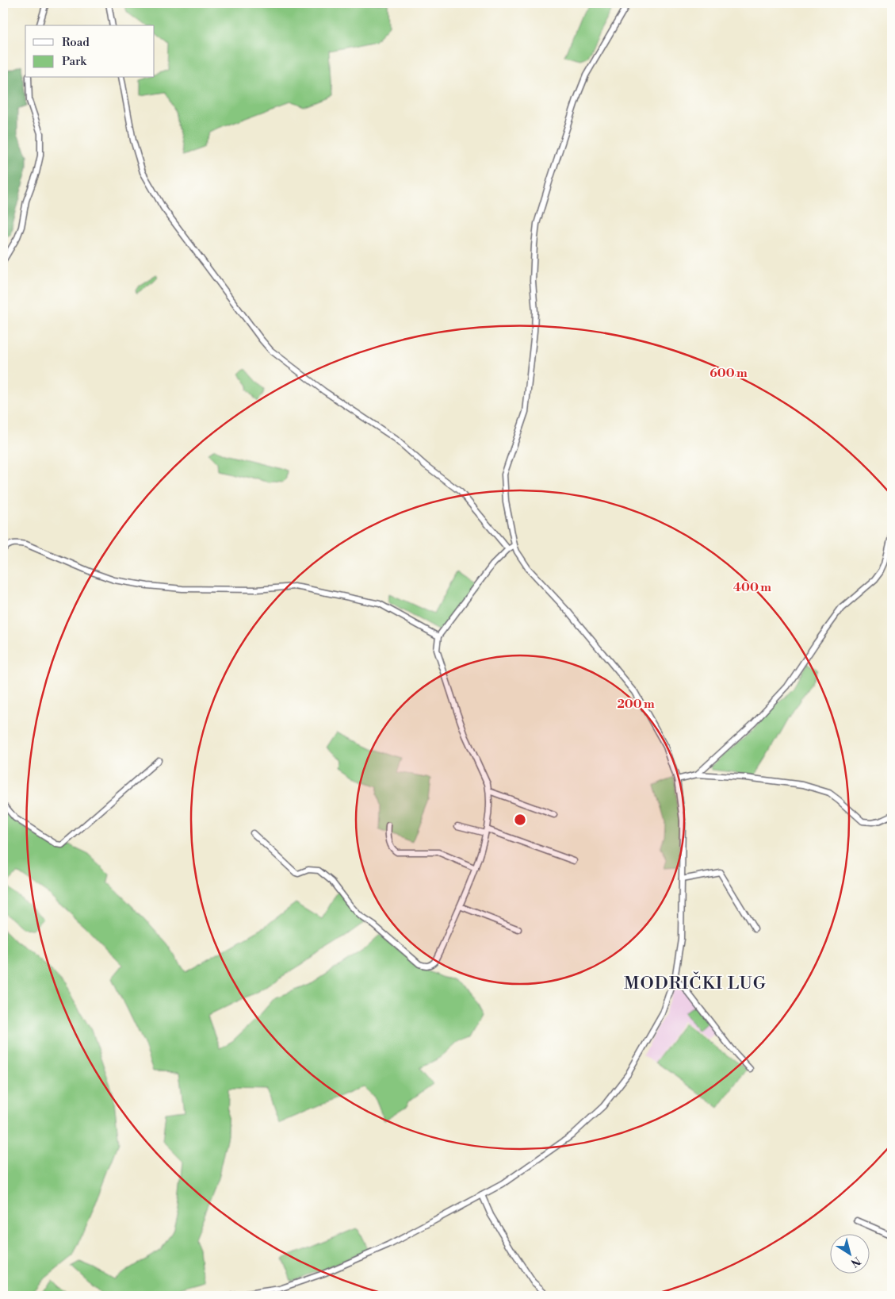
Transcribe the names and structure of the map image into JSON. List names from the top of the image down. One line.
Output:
{"districts":["MODRIČKI LUG"],"legend":["Road","Park"],"north":"bottom right","rings":["600 m","400 m","200 m"]}
